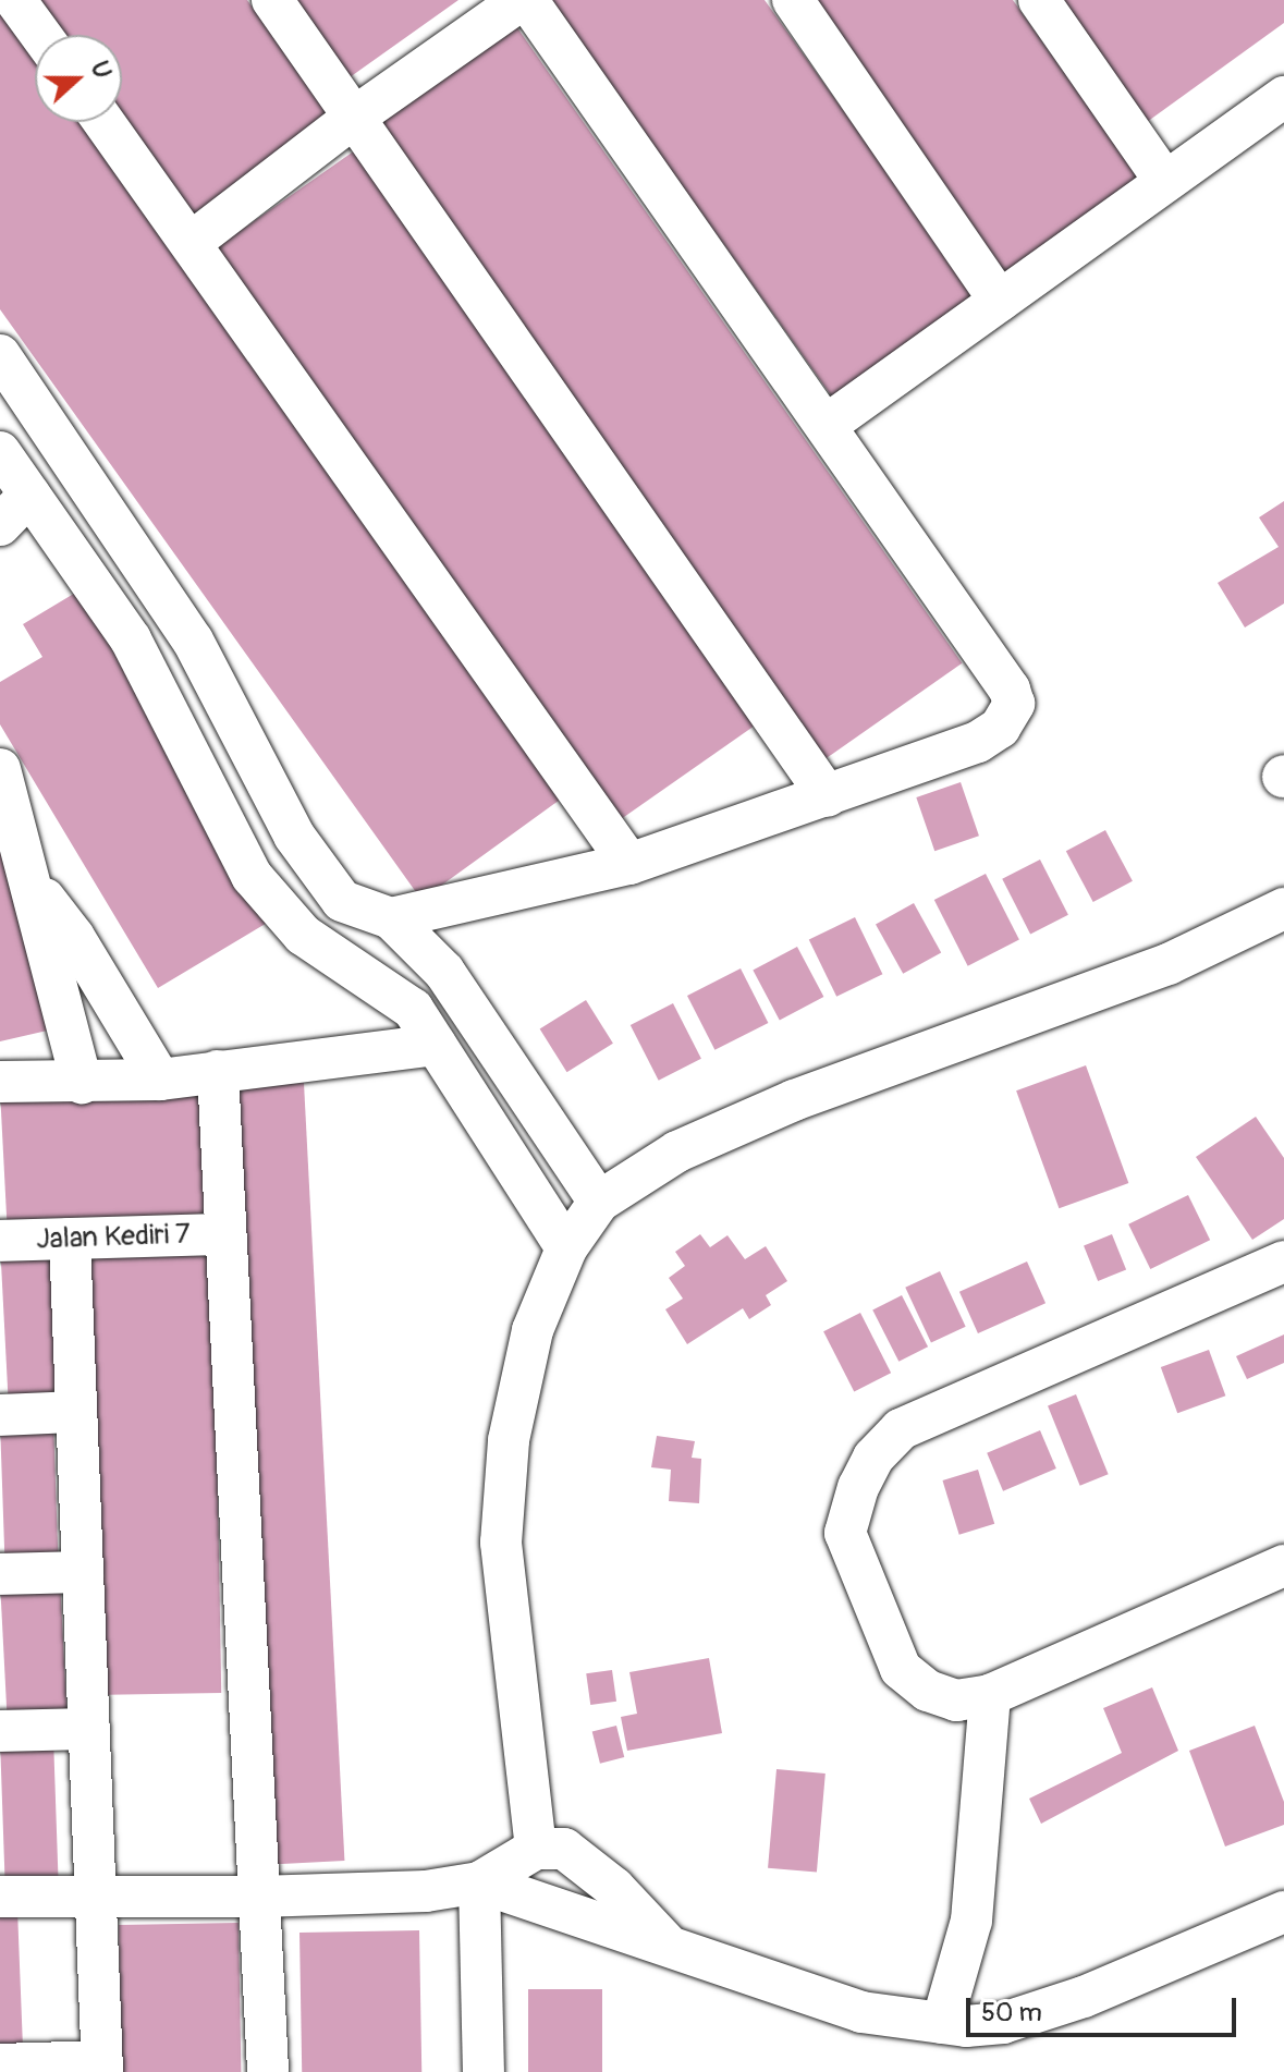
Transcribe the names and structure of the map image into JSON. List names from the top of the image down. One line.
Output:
{"streets":{"street":["Jalan Kediri 7"]},"scale_bar":"50 m","north":"right"}
